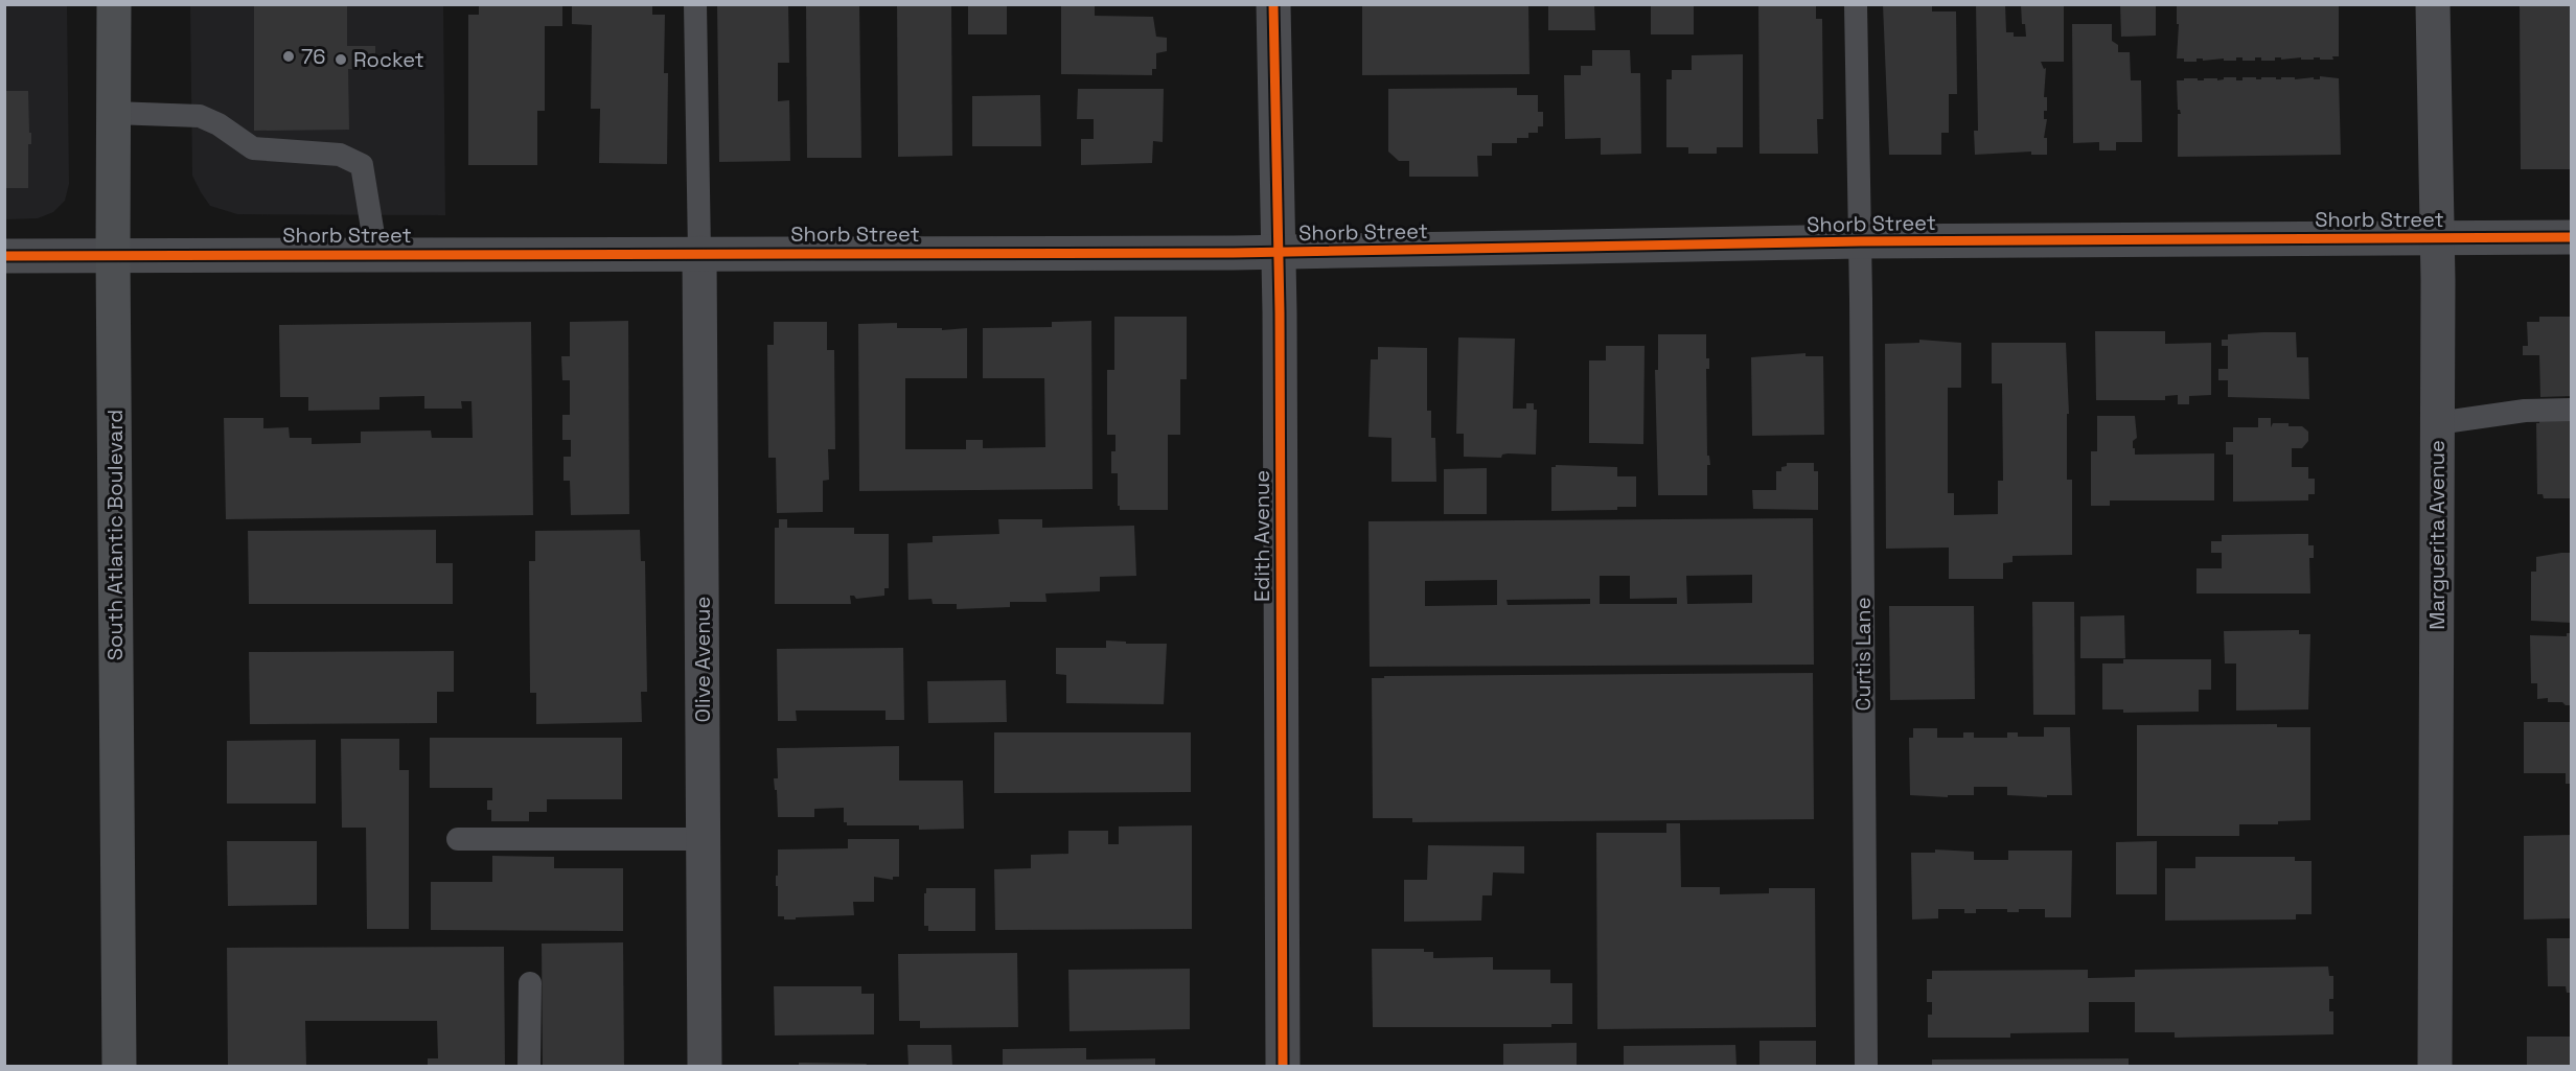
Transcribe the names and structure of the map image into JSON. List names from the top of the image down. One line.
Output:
{"streets":{"main road":["South Atlantic Boulevard"],"street":["Shorb Street","Marguerita Avenue","Edith Avenue","Olive Avenue"],"lane":["Curtis Lane"]},"crossings":[["Shorb Street","South Atlantic Boulevard"],["Shorb Street","Marguerita Avenue"],["Shorb Street","Edith Avenue"],["Shorb Street","Curtis Lane"],["Shorb Street","Olive Avenue"]],"places":["76","Rocket"]}
